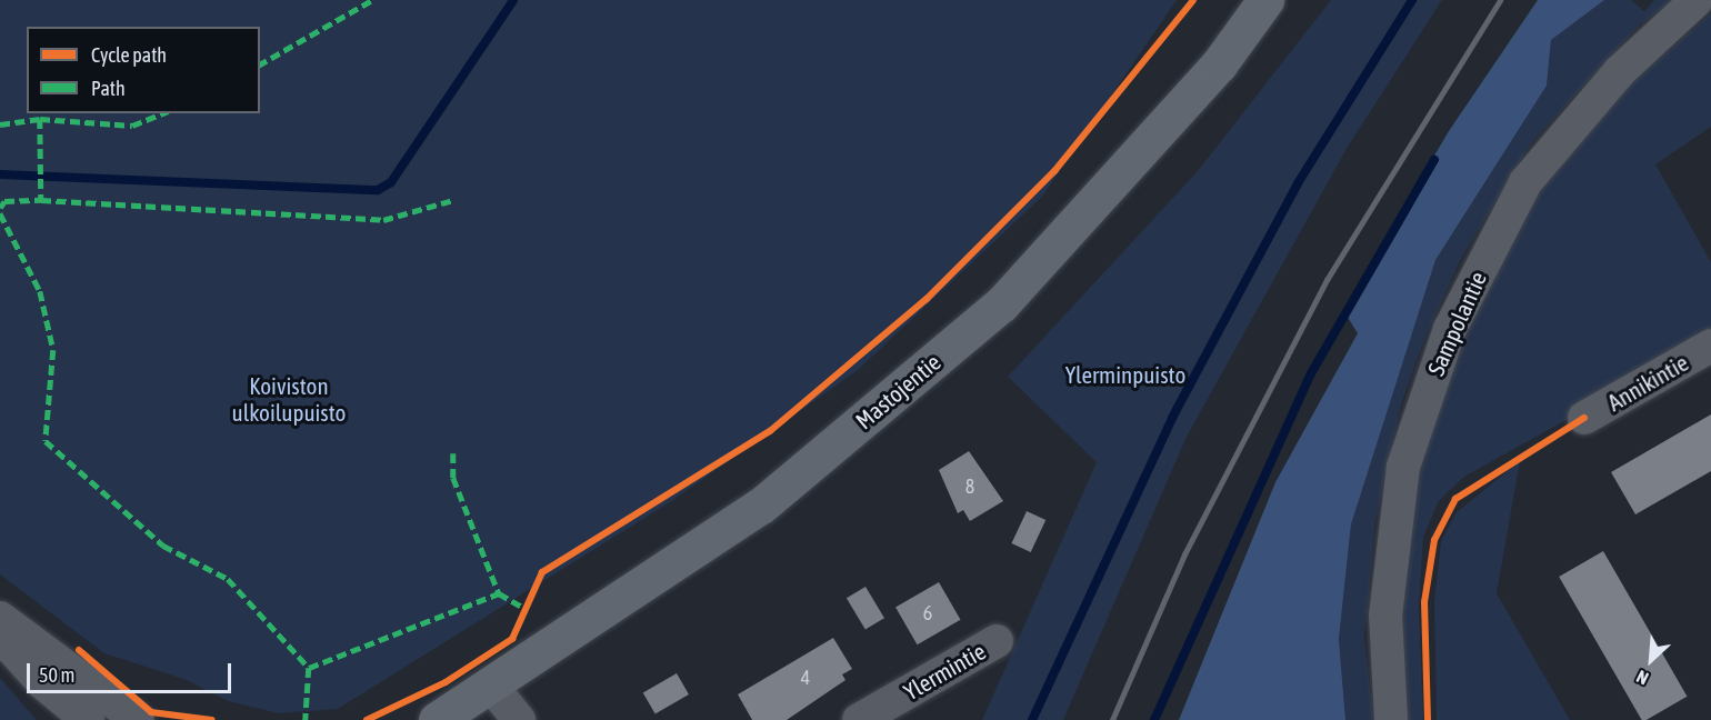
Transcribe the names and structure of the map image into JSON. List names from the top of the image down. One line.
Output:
{"streets":{"main road":["Mastojentie"],"street":["Sampolantie","Annikintie","Ylermintie"]},"parks":["Ylerminpuisto","Koiviston ulkoilupuisto"],"house_numbers":["8","6","4"],"legend":["Cycle path","Path"],"scale_bar":"50 m","north":"bottom left"}
